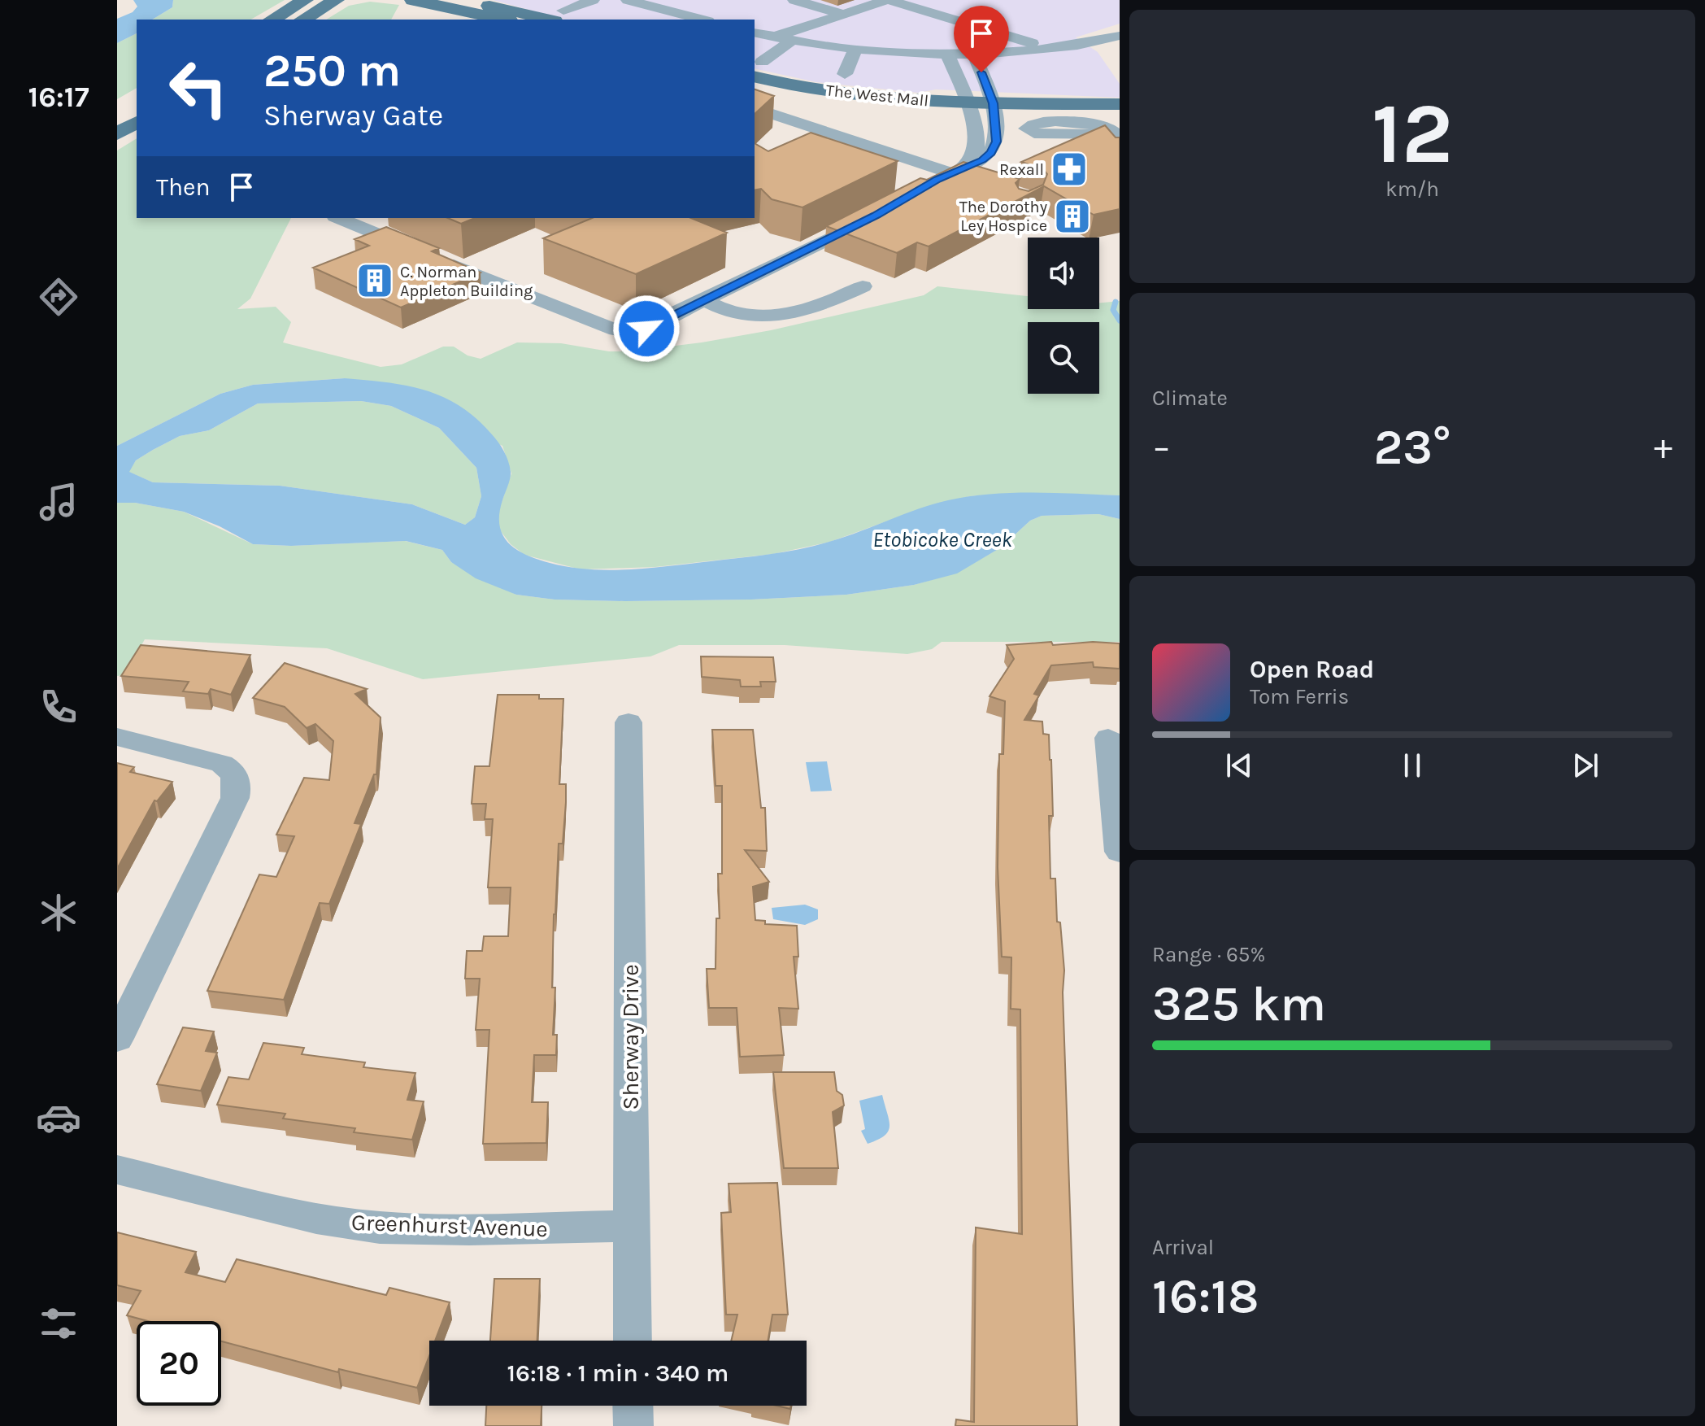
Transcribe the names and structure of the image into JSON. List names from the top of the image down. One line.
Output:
{"streets":{"main road":["The West Mall"],"street":["Sherway Drive","Greenhurst Avenue"]},"crossings":[["Sherway Drive","Greenhurst Avenue"]],"water":["Etobicoke Creek"],"places":{"pharmacy":["Rexall"],"building":["The Dorothy Ley Hospice","C. Norman Appleton Building"]},"page":{"tabs":"16:17","tile":[["12","km/h"],"Climate",["Range · 65%","325 km"],["Arrival","16:18"]],"turn":["250 m","Sherway Gate"],"then":"Then","heat":["−","23°","+"],"song":["Open Road","Tom Ferris"],"limit":"20","trip":"16:18 · 1 min · 340 m"}}
